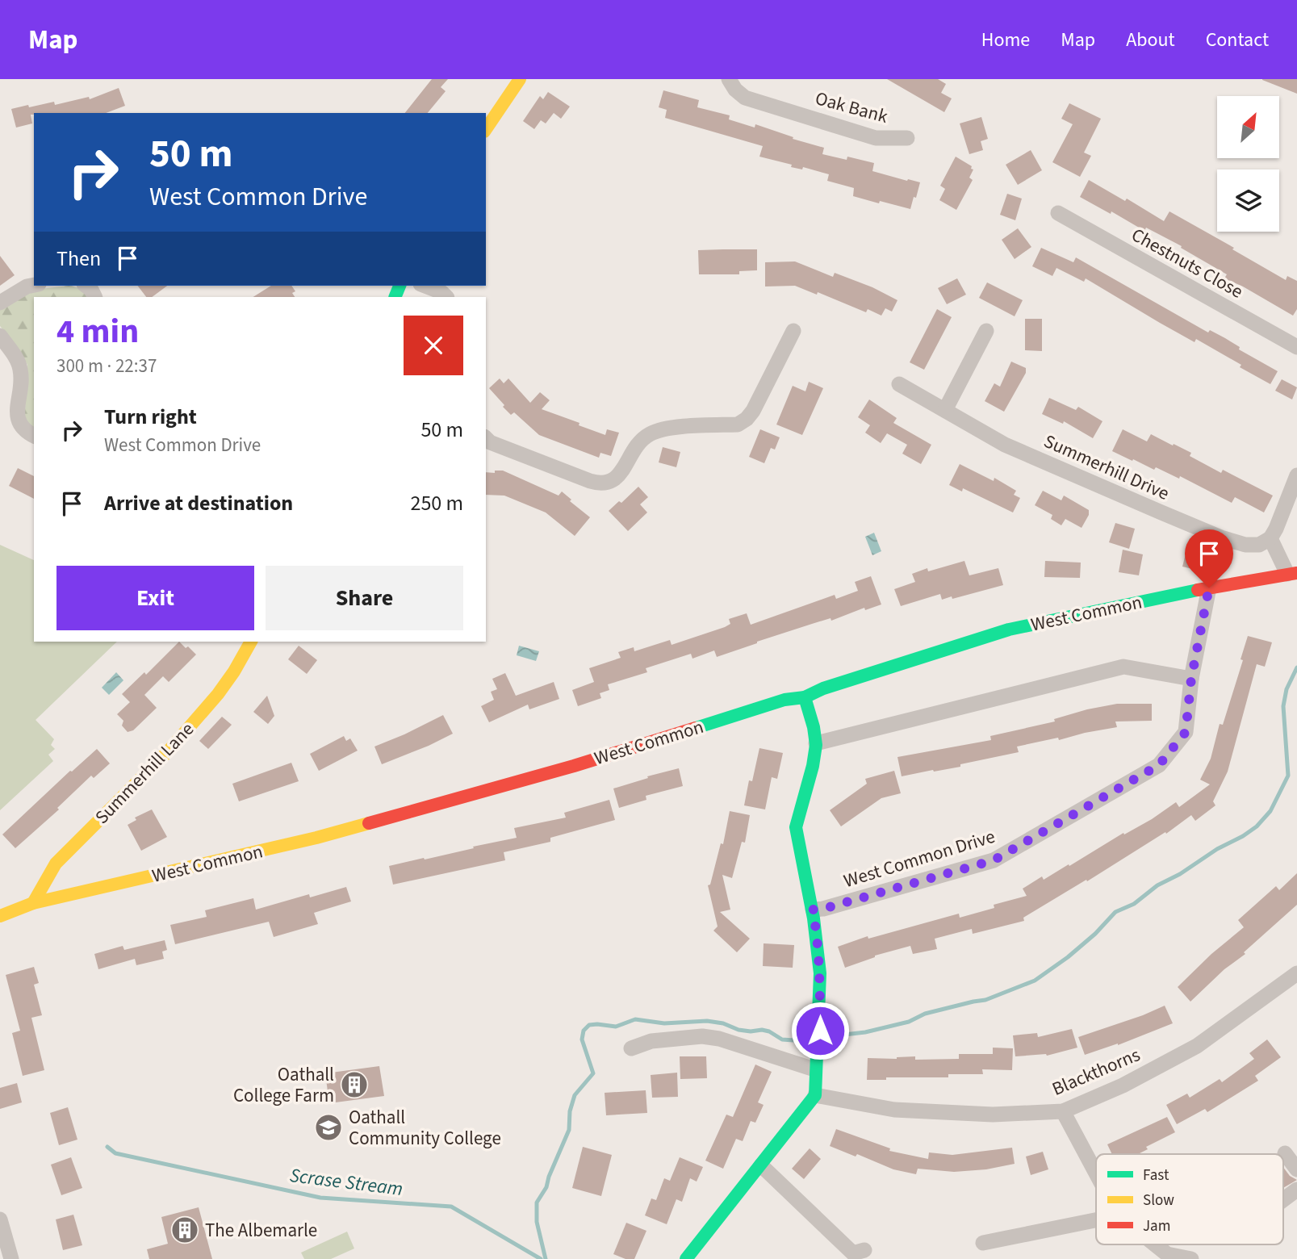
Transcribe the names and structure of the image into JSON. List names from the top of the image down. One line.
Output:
{"streets":{"main road":["West Common","Summerhill Lane"],"street":["Oak Bank","Chestnuts Close","Summerhill Drive","West Common Drive","Blackthorns"]},"crossings":[["West Common","Summerhill Lane"],["West Common","West Common Drive"]],"water":["Scrase Stream"],"places":{"building":["Oathall College Farm","The Albemarle"],"school or university":["Oathall Community College"]},"legend":["Fast","Slow","Jam"],"north":"top right","page":{"header":"Map","nav":["Home","Map","About","Contact"],"turn":["50 m","West Common Drive"],"then":"Then","heading":["4 min","300 m · 22:37"],"list":[{"name":"Turn right","note":"West Common Drive","value":"50 m"},{"name":"Arrive at destination","value":"250 m"}],"buttons":["Exit","Share"]}}
